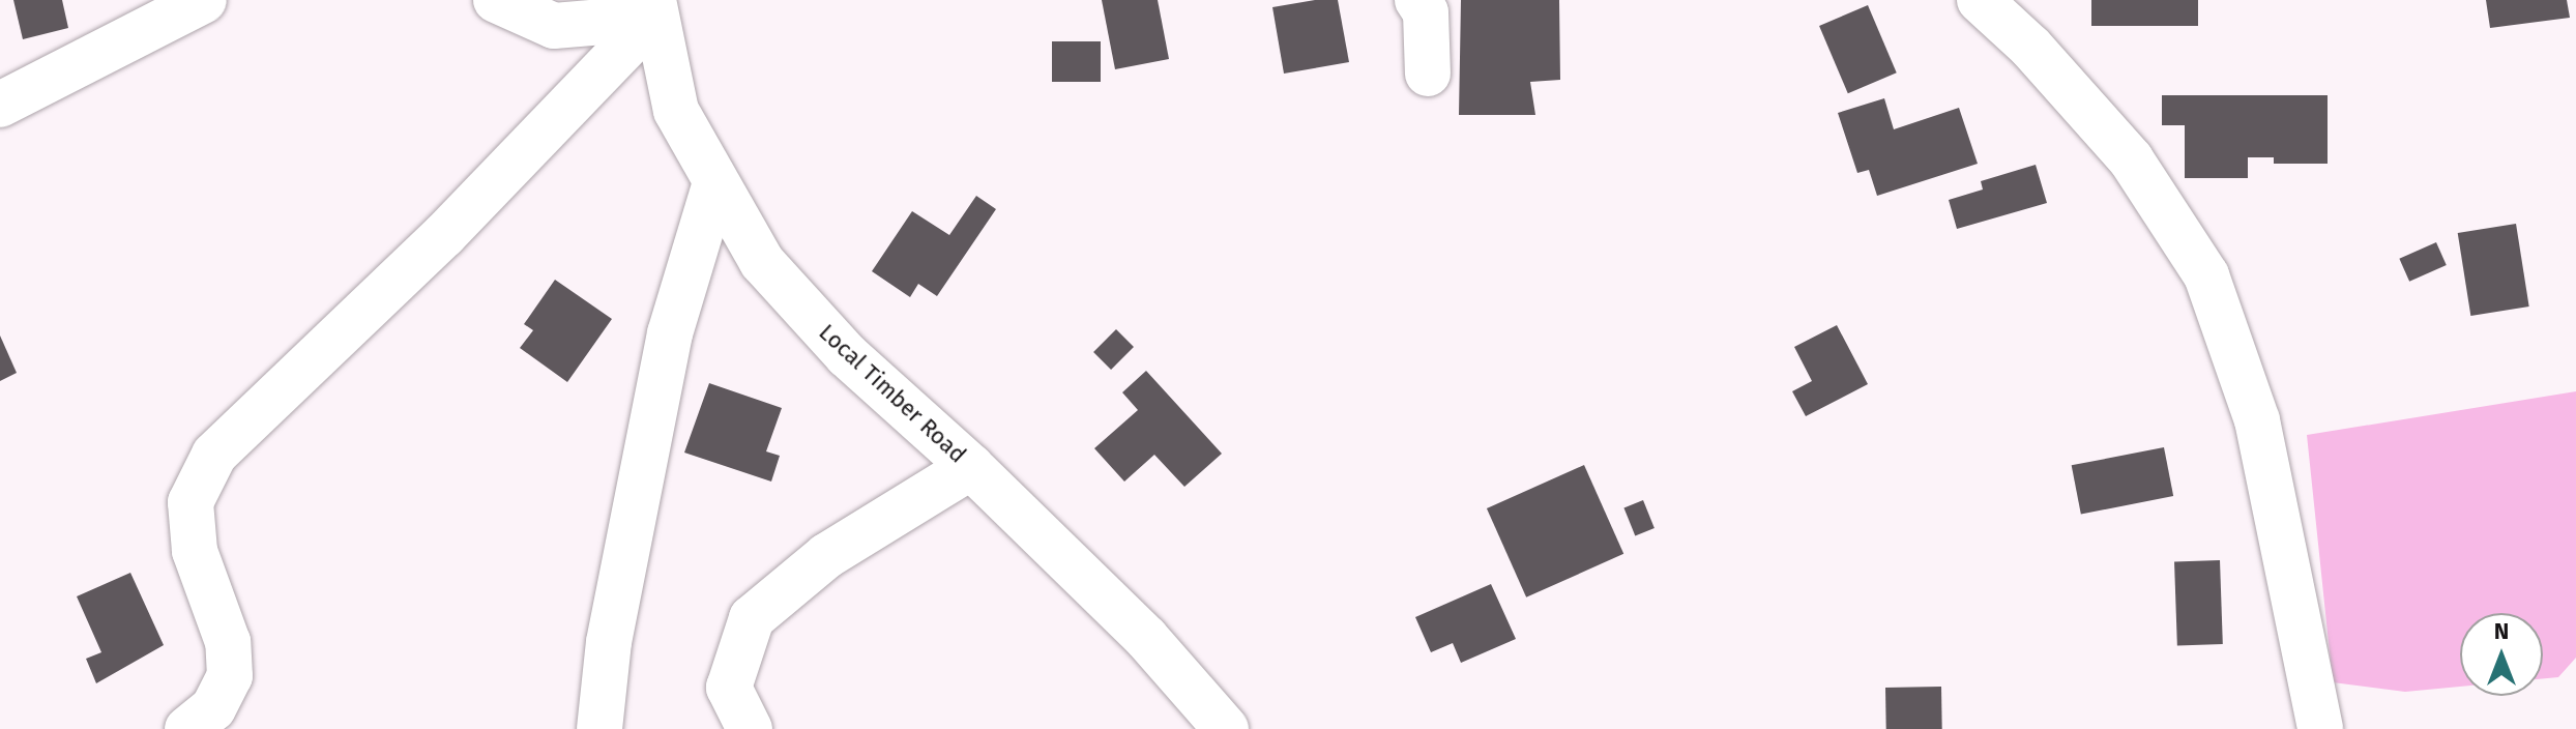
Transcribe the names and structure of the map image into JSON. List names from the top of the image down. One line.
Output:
{"streets":{"street":["Local Timber Road"]},"north":"top"}
